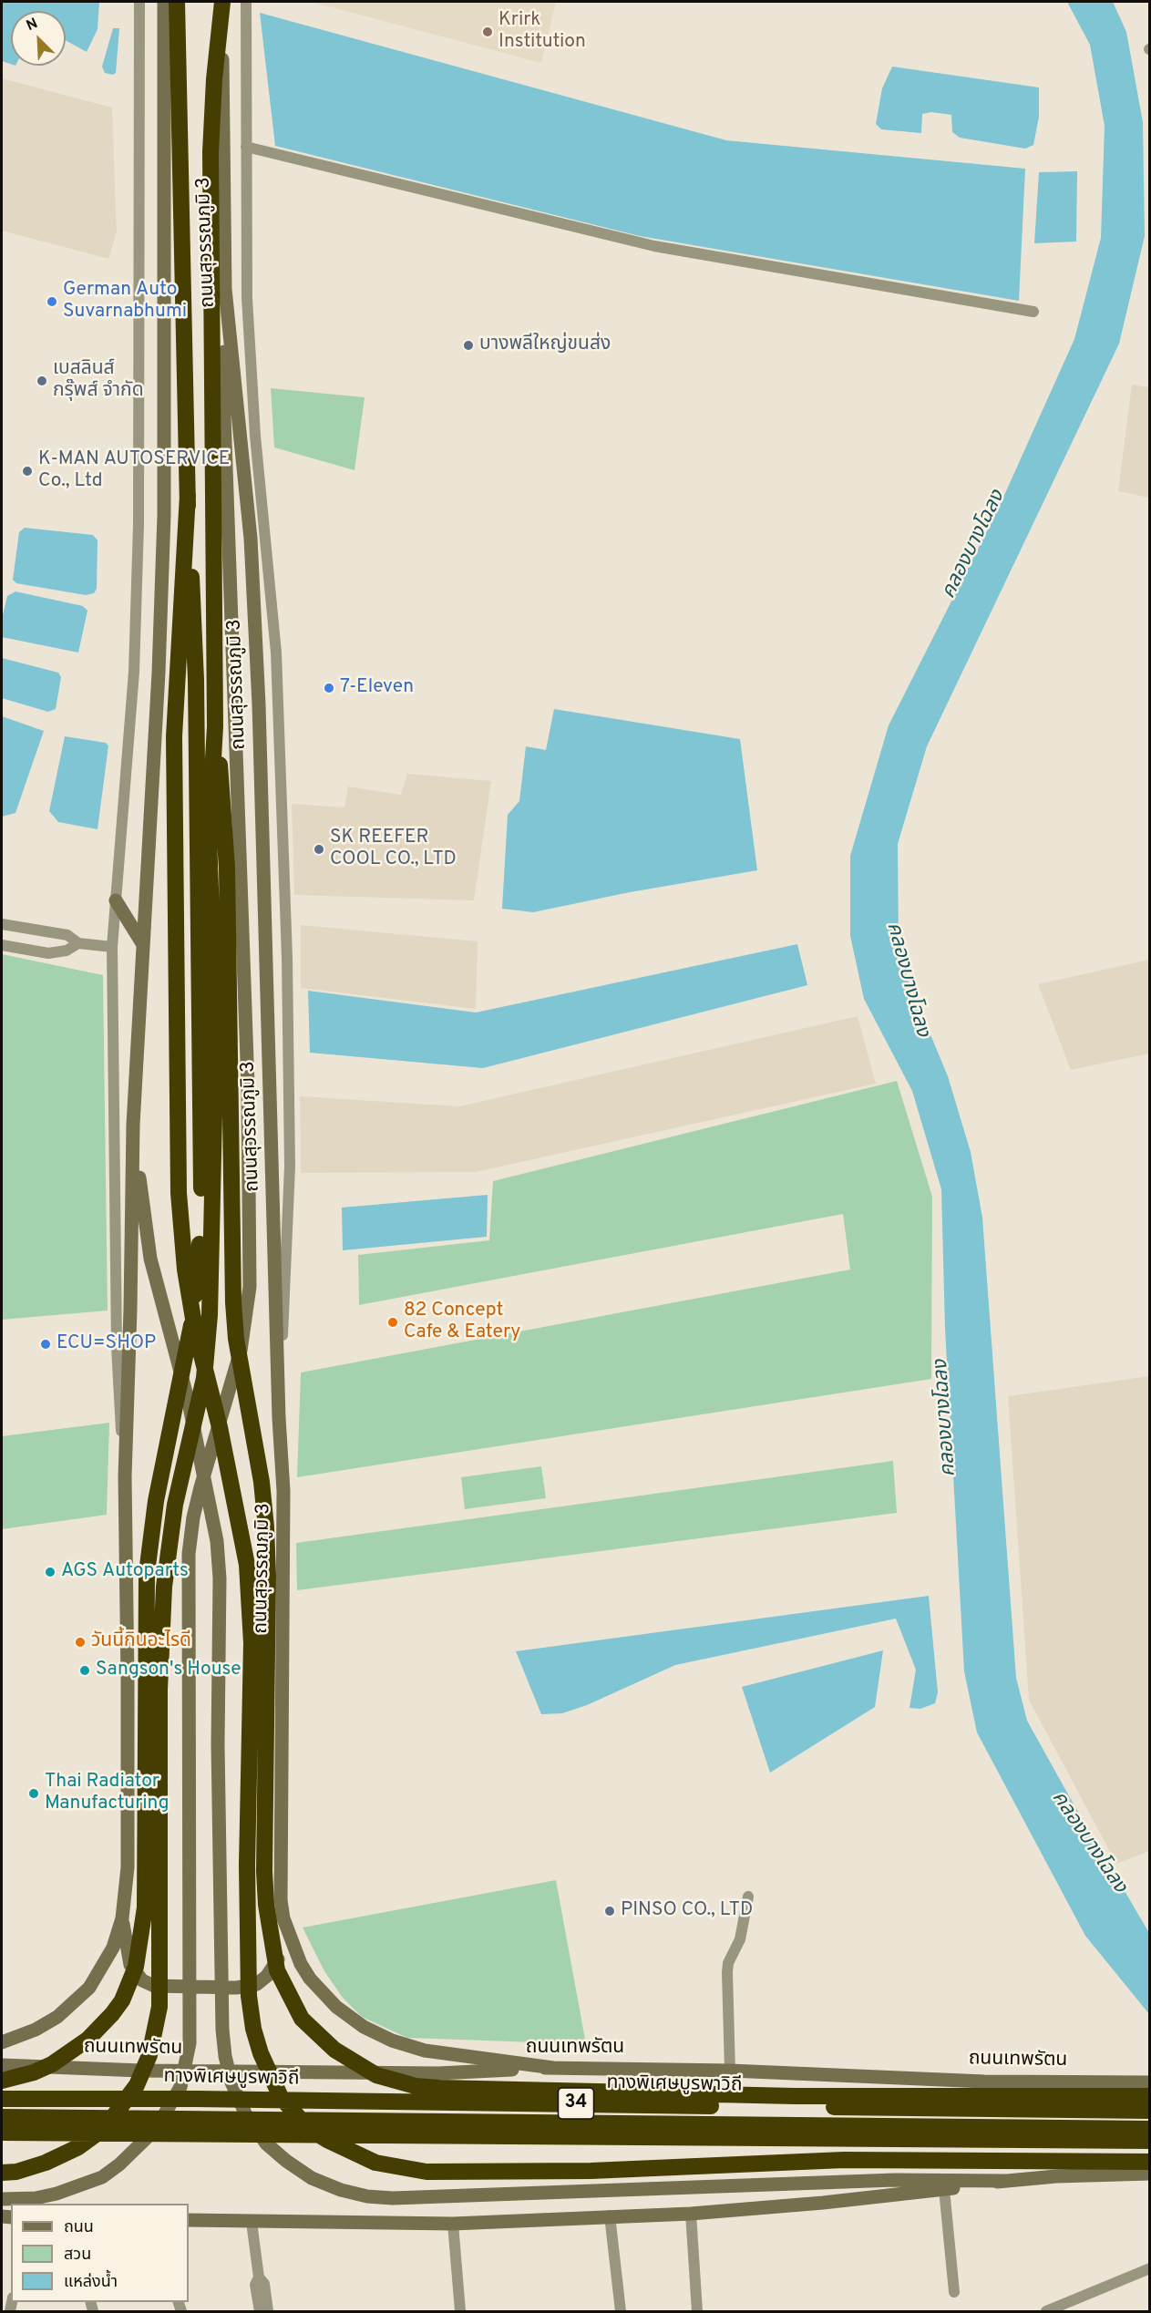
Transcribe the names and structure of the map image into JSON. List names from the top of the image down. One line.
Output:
{"streets":{"highway":["ทางพิเศษบูรพาวิถี","34"],"main road":["ถนนสุวรรณภูมิ 3","ถนนเทพรัตน"]},"crossings":[["ถนนสุวรรณภูมิ 3","ถนนเทพรัตน"]],"water":["คลองบางโฉลง"],"places":["Krirk Institution","German Auto Suvarnabhumi","บางพลีใหญ่ขนส่ง","เบสลินส์ กรุ๊พส์ จำกัด","K-MAN AUTOSERVICE Co., Ltd","7-Eleven","SK REEFER COOL CO., LTD","82 Concept Cafe & Eatery","ECU=SHOP","AGS Autoparts","วันนี้กินอะไรดี","Sangson's House","Thai Radiator Manufacturing","PINSO CO., LTD"],"legend":["ถนน","สวน","แหล่งน้ำ"],"north":"top left"}
